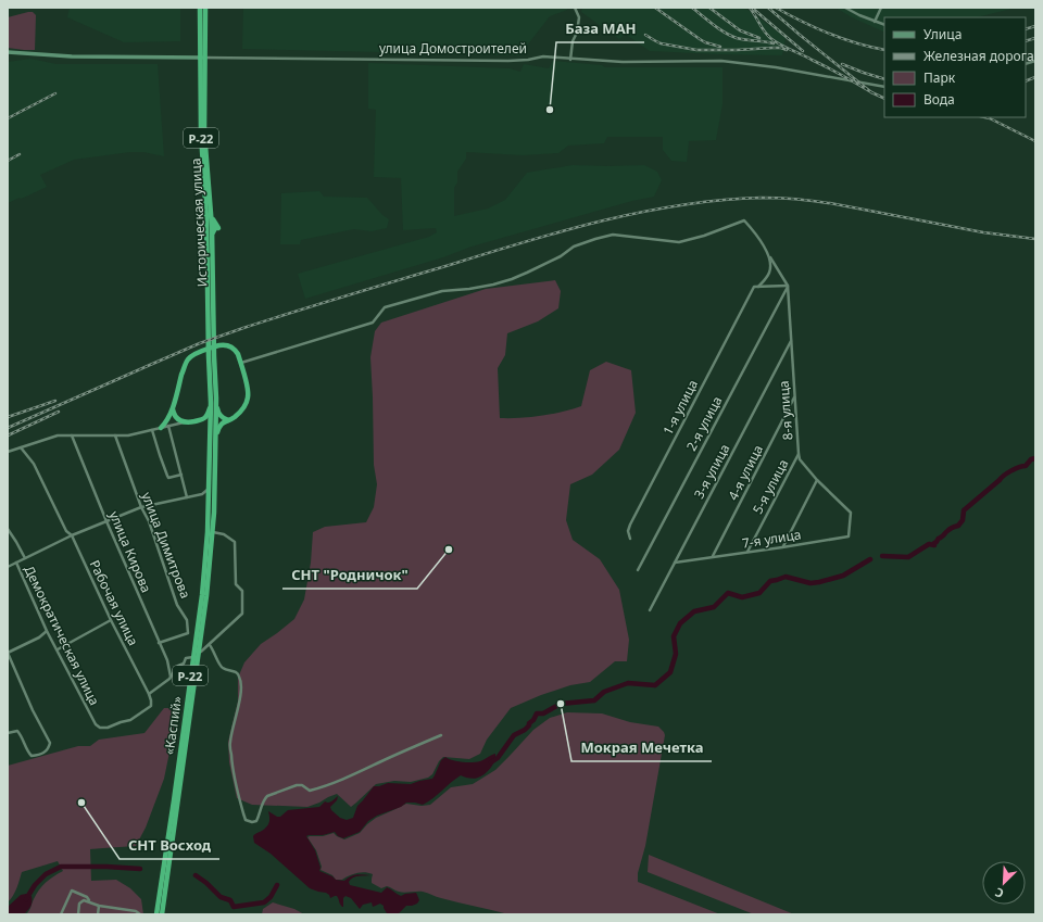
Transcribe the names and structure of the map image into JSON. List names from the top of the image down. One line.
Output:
{"streets":{"highway":["Р-22","Историческая улица","«Каспий»"],"street":["улица Домостроителей","1-я улица","8-я улица","2-я улица","3-я улица","4-я улица","5-я улица","7-я улица","улица Димитрова","улица Кирова","Рабочая улица","Демократическая улица"]},"crossings":[["улица Домостроителей","Историческая улица"],["Историческая улица","«Каспий»"],["8-я улица","2-я улица"],["8-я улица","3-я улица"],["8-я улица","4-я улица"],["8-я улица","5-я улица"],["8-я улица","7-я улица"],["3-я улица","7-я улица"],["4-я улица","7-я улица"],["5-я улица","7-я улица"],["улица Димитрова","улица Кирова"],["Рабочая улица","Демократическая улица"]],"places":["База МАН","СНТ \"Родничок\"","Мокрая Мечетка","СНТ Восход"],"legend":["Улица","Железная дорога","Парк","Вода"],"north":"bottom left"}
